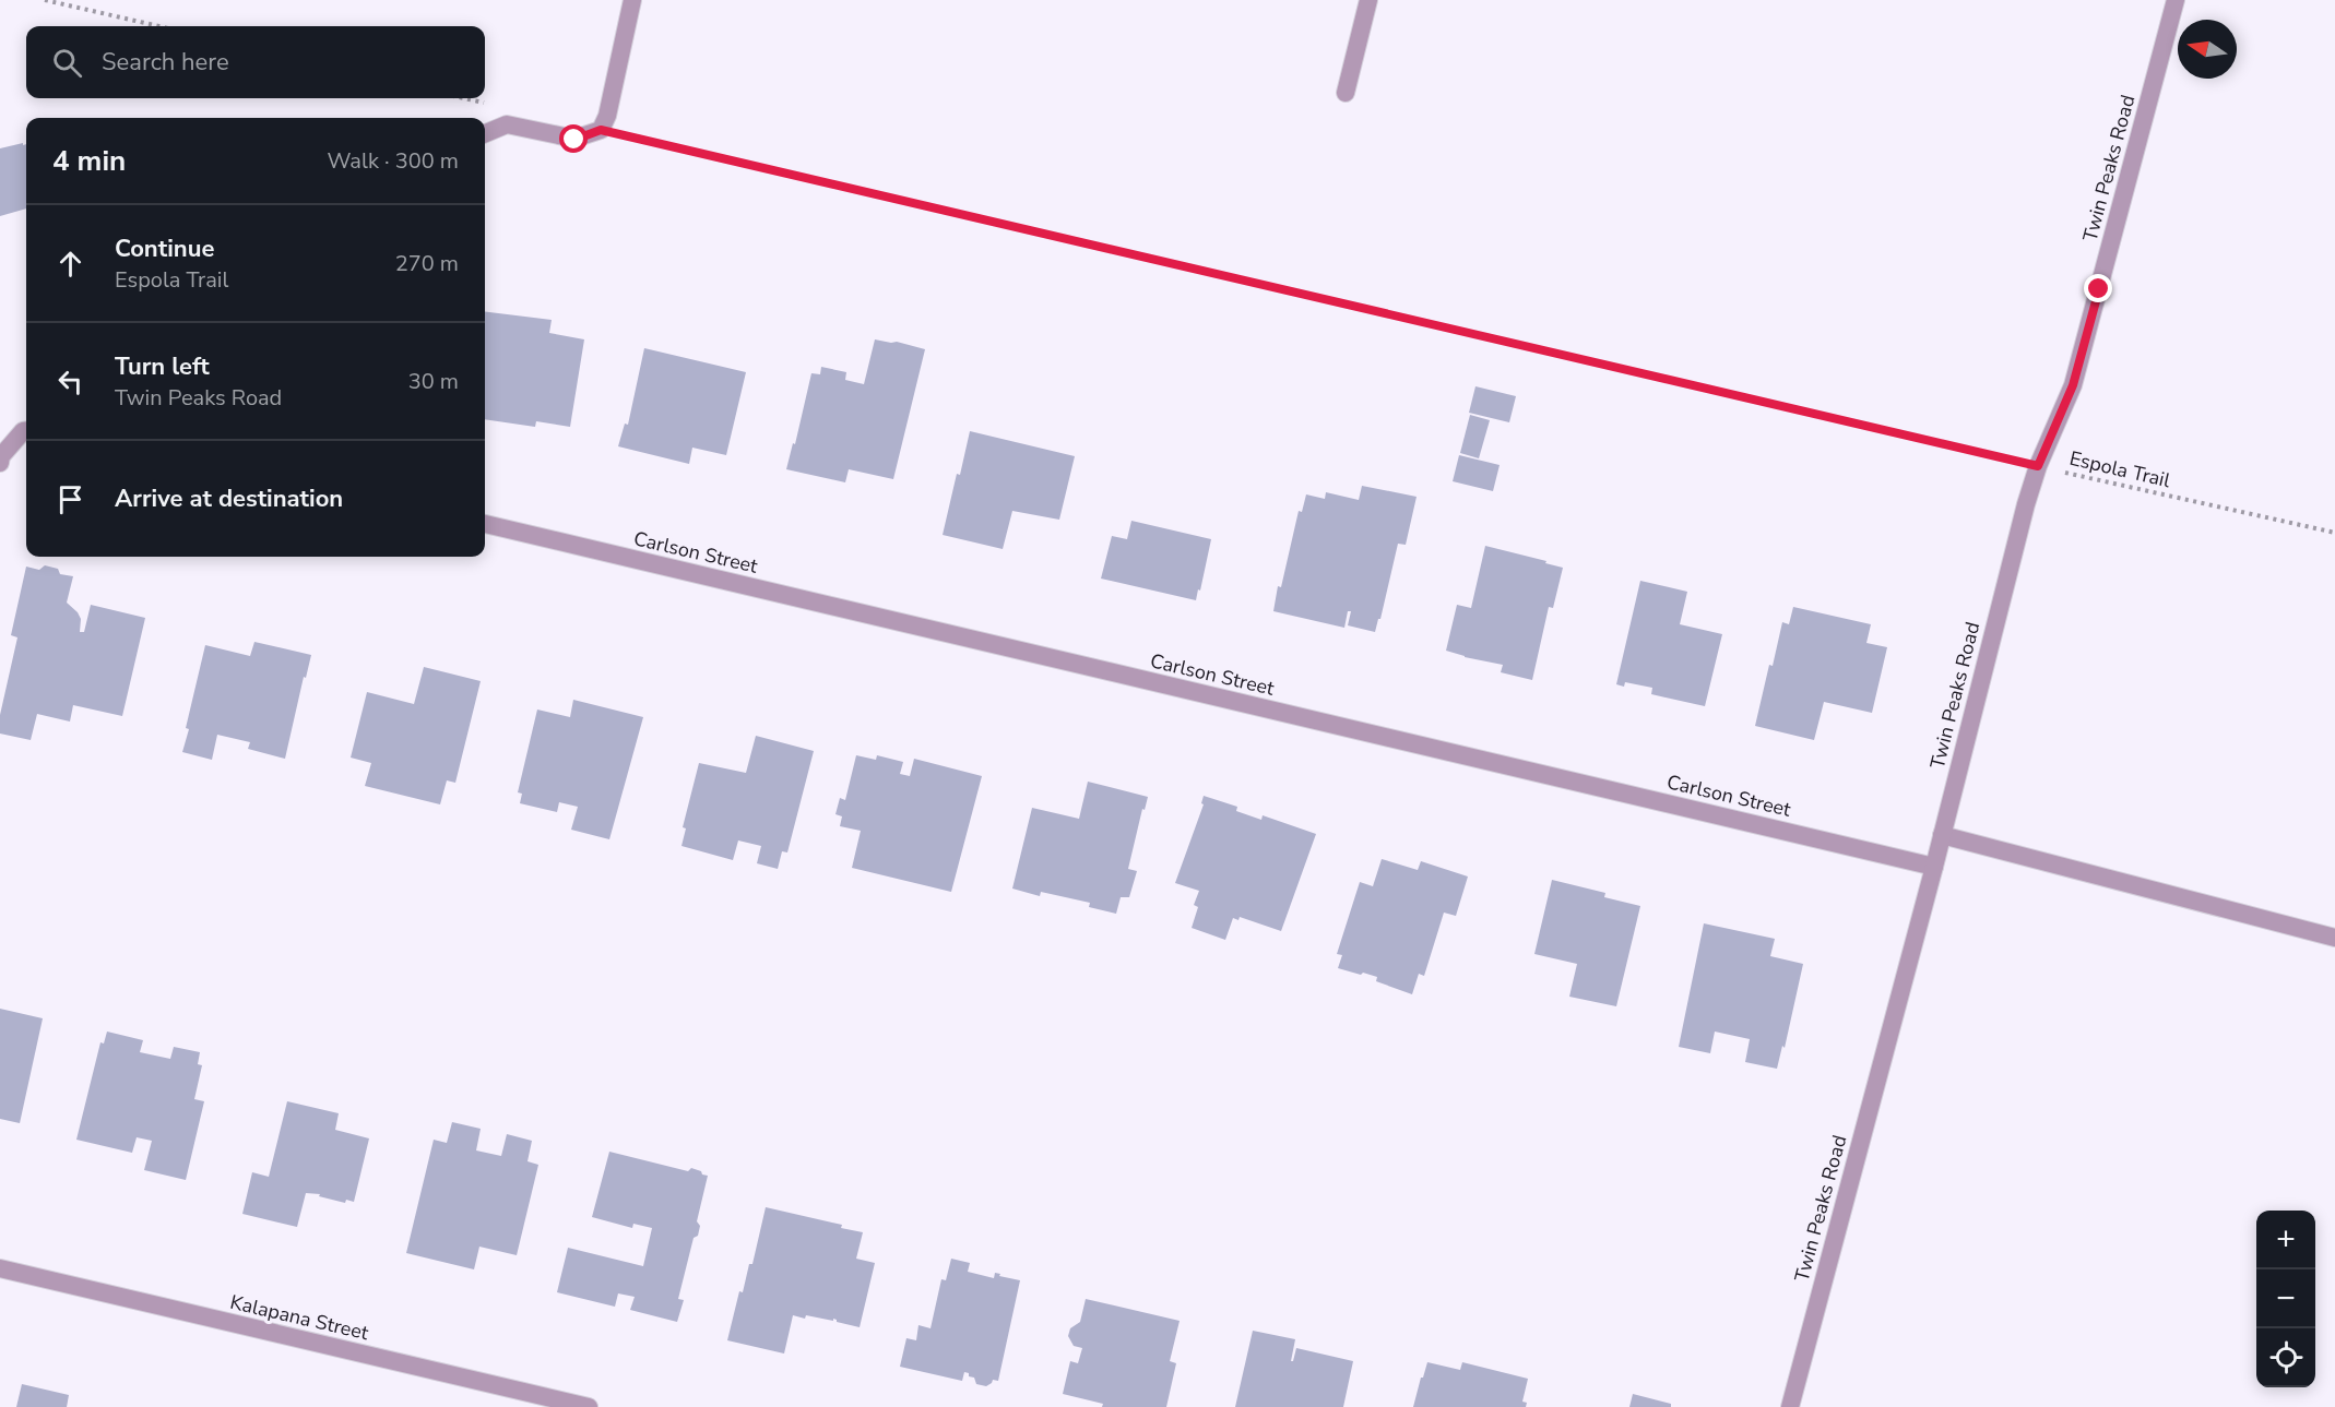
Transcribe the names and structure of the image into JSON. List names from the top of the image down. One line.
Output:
{"streets":{"street":["Twin Peaks Road","Carlson Street","Kalapana Street"],"path":["Espola Trail"]},"crossings":[["Twin Peaks Road","Espola Trail"],["Twin Peaks Road","Carlson Street"]],"north":"left","page":{"search":"Search here","heading":["4 min","Walk · 300 m"],"list":[["Continue","Espola Trail","270 m"],["Turn left","Twin Peaks Road","30 m"],"Arrive at destination"],"map_buttons":["+","−"]}}
